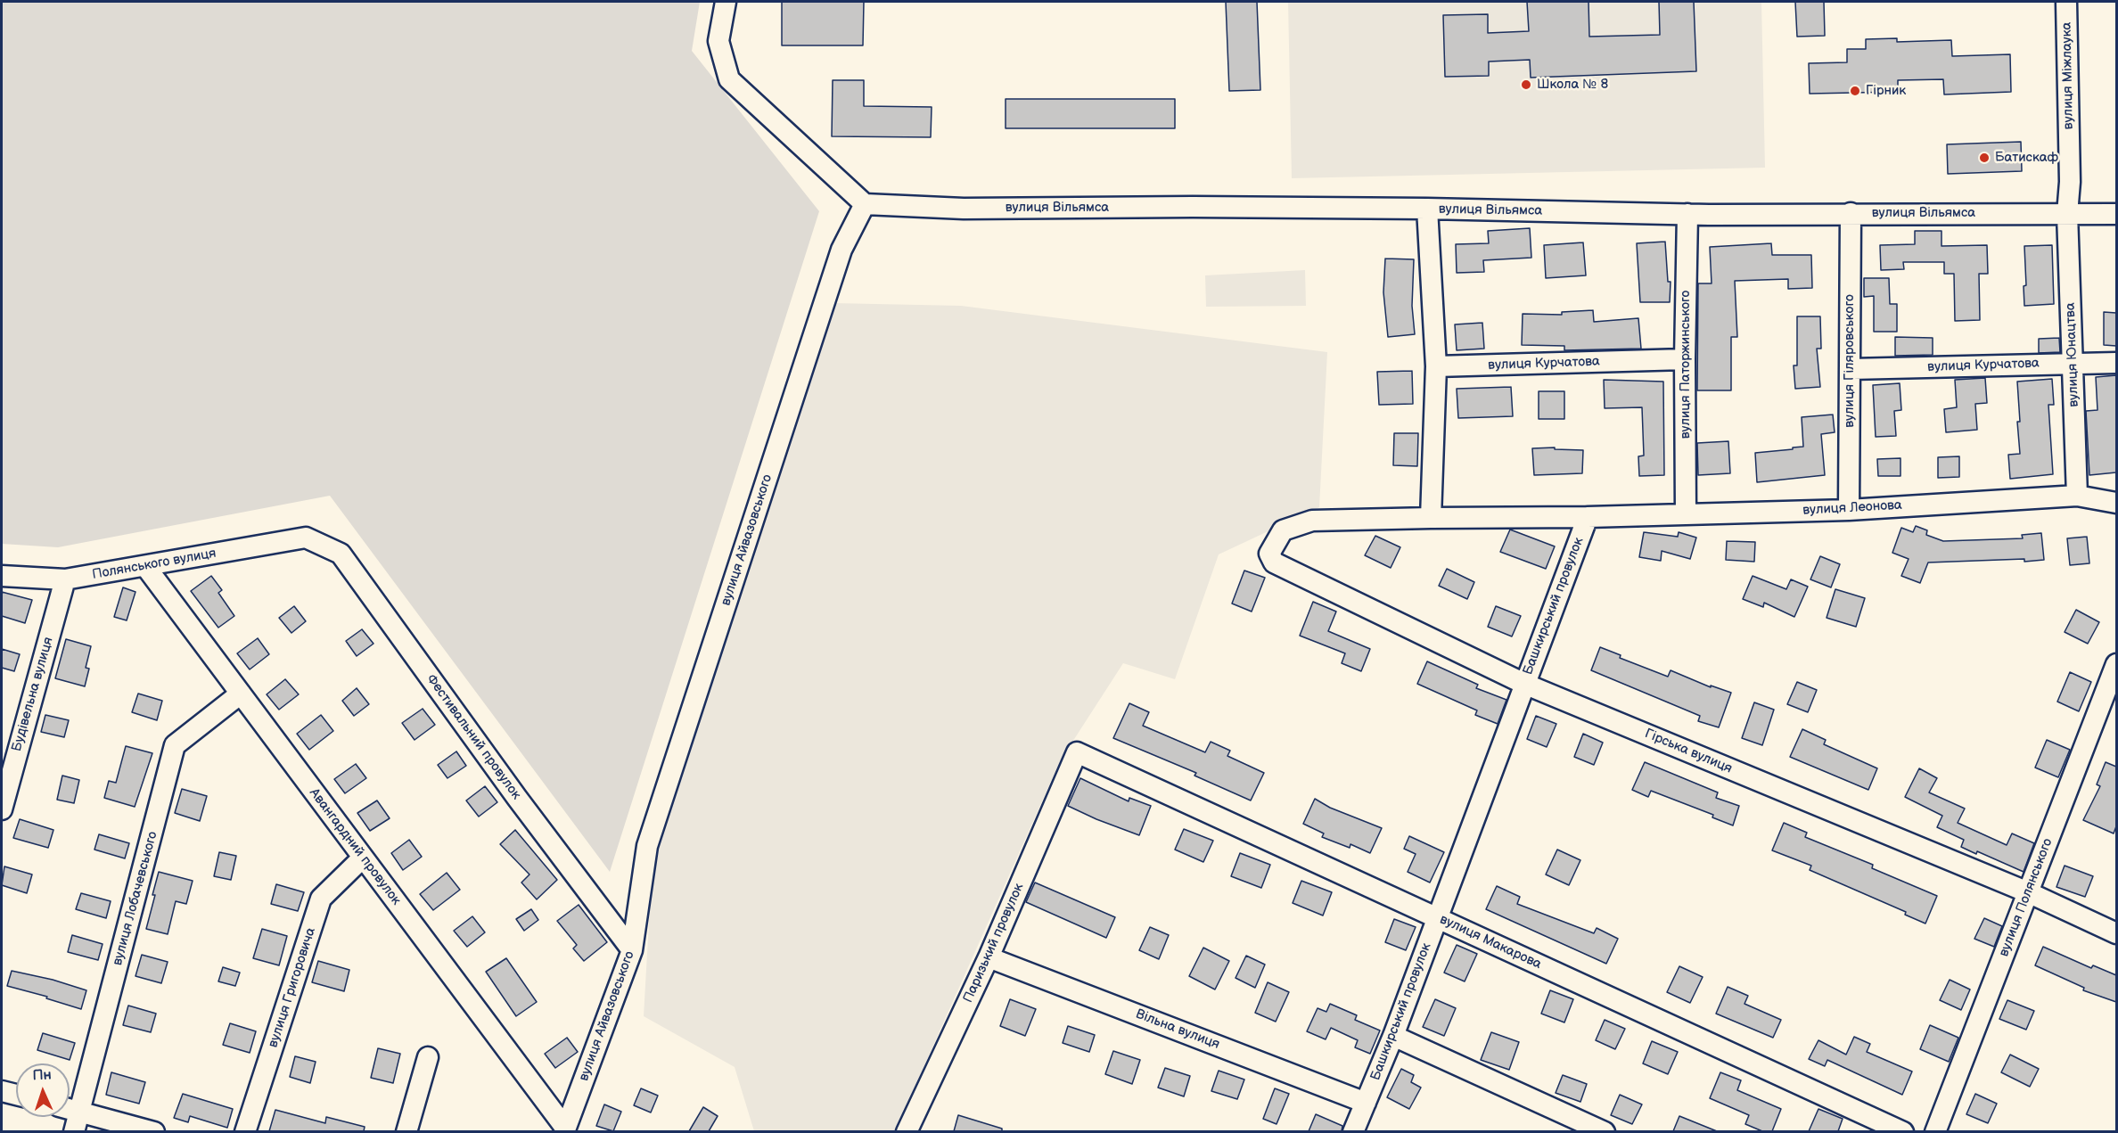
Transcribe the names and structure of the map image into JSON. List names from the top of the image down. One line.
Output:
{"streets":{"street":["вулиця Міжлаука","вулиця Вільямса","вулиця Юнацтва","вулиця Гіляровського","вулиця Курчатова","вулиця Паторжинського","вулиця Леонова","вулиця Айвазовського","Полянського вулиця","Башкирський провулок","Будівельна вулиця","Фестивальний провулок","Гірська вулиця","Авангардний провулок","вулиця Полянського","вулиця Лобачевського","вулиця Макарова","Паризький провулок","вулиця Григоровича","Вільна вулиця"]},"crossings":[["вулиця Міжлаука","вулиця Вільямса"],["вулиця Міжлаука","вулиця Юнацтва"],["вулиця Вільямса","вулиця Юнацтва"],["вулиця Вільямса","вулиця Гіляровського"],["вулиця Вільямса","вулиця Паторжинського"],["вулиця Вільямса","вулиця Айвазовського"],["вулиця Юнацтва","вулиця Курчатова"],["вулиця Юнацтва","вулиця Леонова"],["вулиця Гіляровського","вулиця Курчатова"],["вулиця Гіляровського","вулиця Леонова"],["вулиця Курчатова","вулиця Паторжинського"],["вулиця Паторжинського","вулиця Леонова"],["вулиця Леонова","Башкирський провулок"],["вулиця Айвазовського","Фестивальний провулок"],["вулиця Айвазовського","Авангардний провулок"],["Полянського вулиця","Будівельна вулиця"],["Полянського вулиця","Фестивальний провулок"],["Полянського вулиця","Авангардний провулок"],["Башкирський провулок","Гірська вулиця"],["Башкирський провулок","вулиця Макарова"],["Башкирський провулок","Вільна вулиця"],["Гірська вулиця","вулиця Полянського"],["Авангардний провулок","вулиця Лобачевського"],["Авангардний провулок","вулиця Григоровича"],["вулиця Макарова","Паризький провулок"],["Паризький провулок","Вільна вулиця"]],"places":["Школа № 8","Гірник","Батискаф"],"north":"top"}
